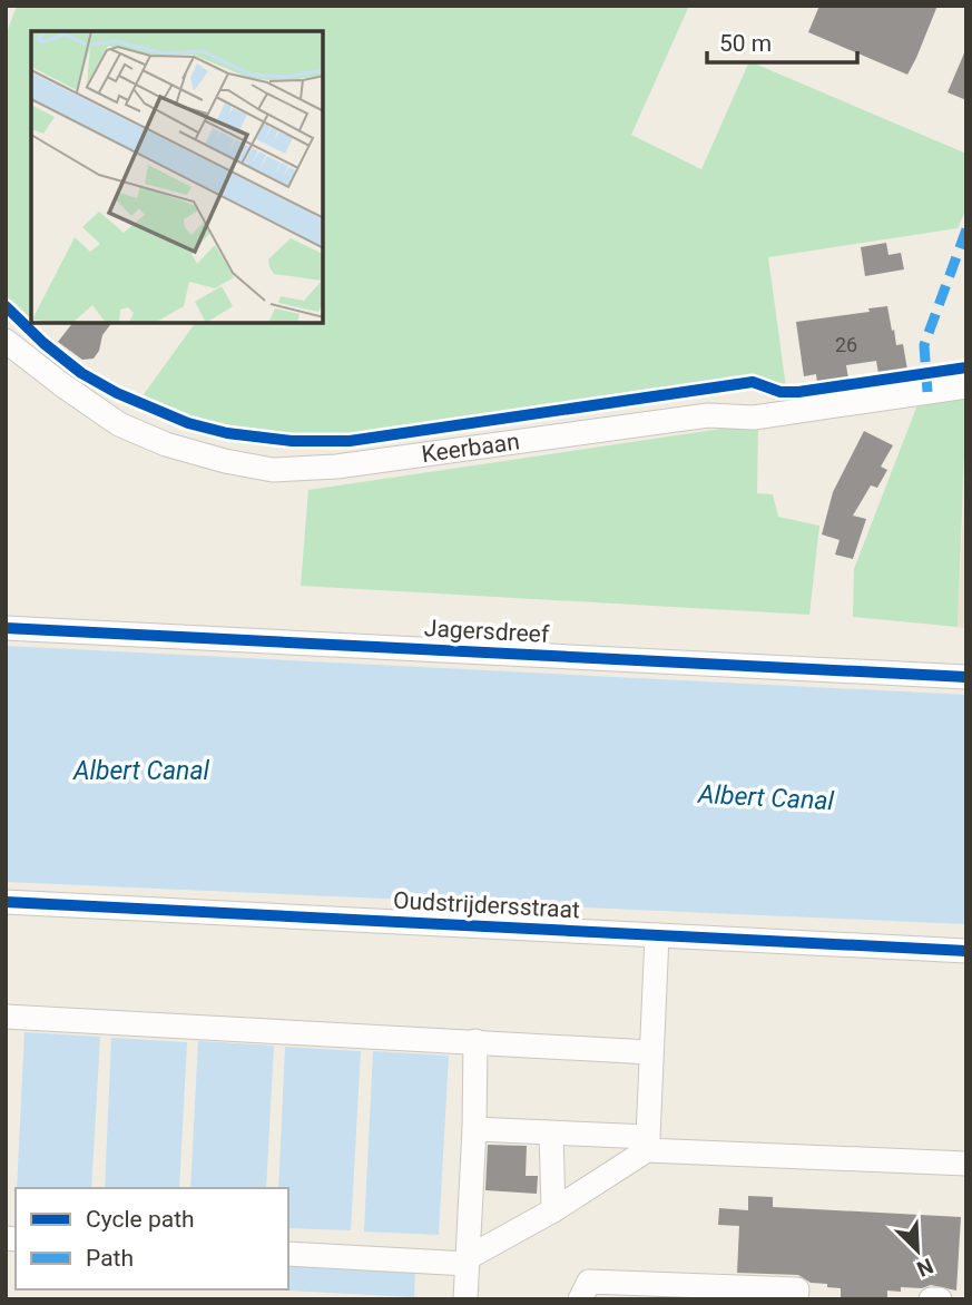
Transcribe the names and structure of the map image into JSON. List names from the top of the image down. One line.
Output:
{"streets":{"street":["Keerbaan","Jagersdreef","Oudstrijdersstraat"]},"water":["Albert Canal"],"house_numbers":["26"],"legend":["Cycle path","Path"],"scale_bar":"50 m","north":"bottom right"}
